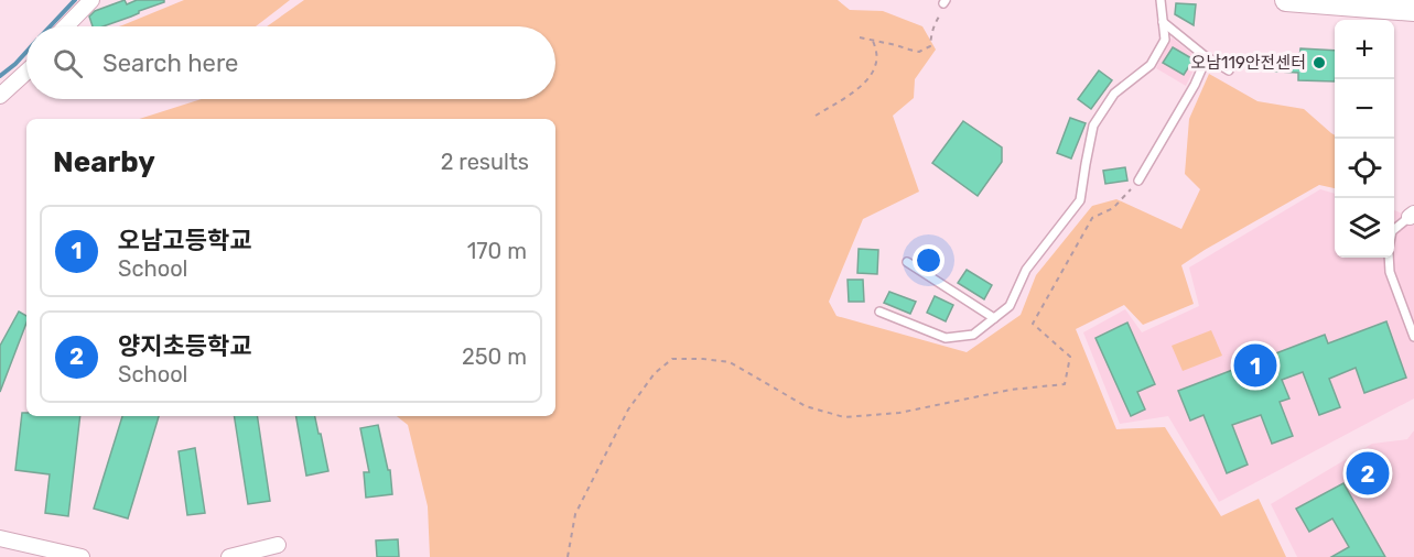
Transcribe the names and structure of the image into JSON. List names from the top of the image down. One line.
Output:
{"places":["오남119안전센터"],"page":{"map_buttons":["+","−"],"search":"Search here","heading":["Nearby","2 results"],"list":[{"mark":"1","name":"오남고등학교","note":"School","value":"170 m"},{"mark":"2","name":"양지초등학교","note":"School","value":"250 m"}],"pins":["1","2"]}}
